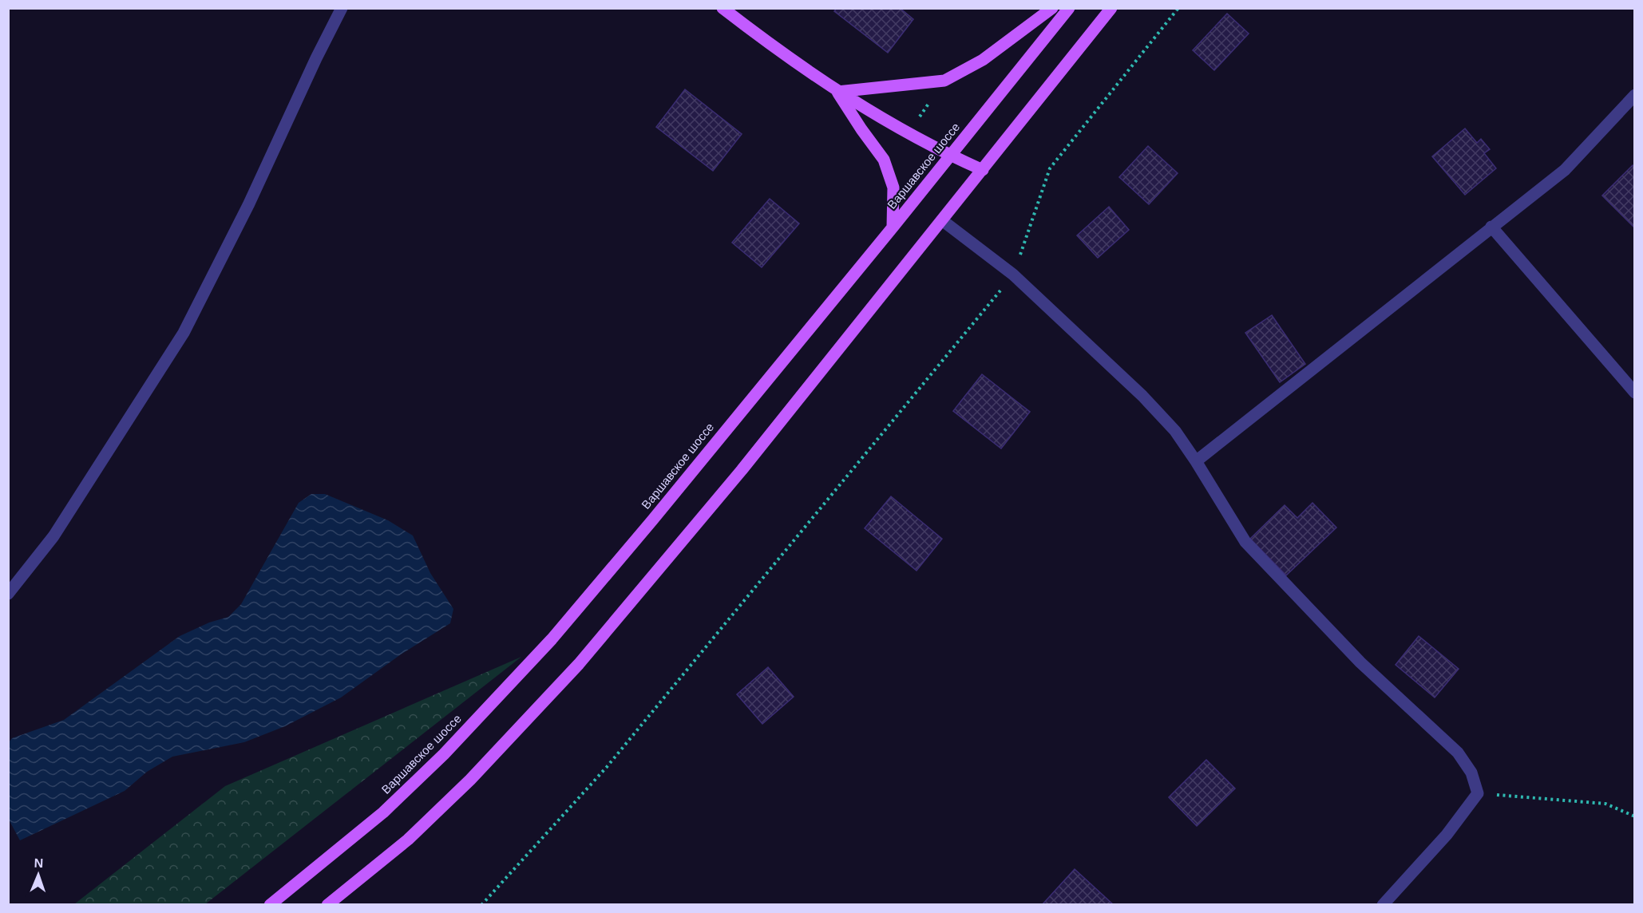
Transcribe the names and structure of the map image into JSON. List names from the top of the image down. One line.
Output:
{"streets":{"main road":["Варшавское шоссе"]},"north":"top"}
